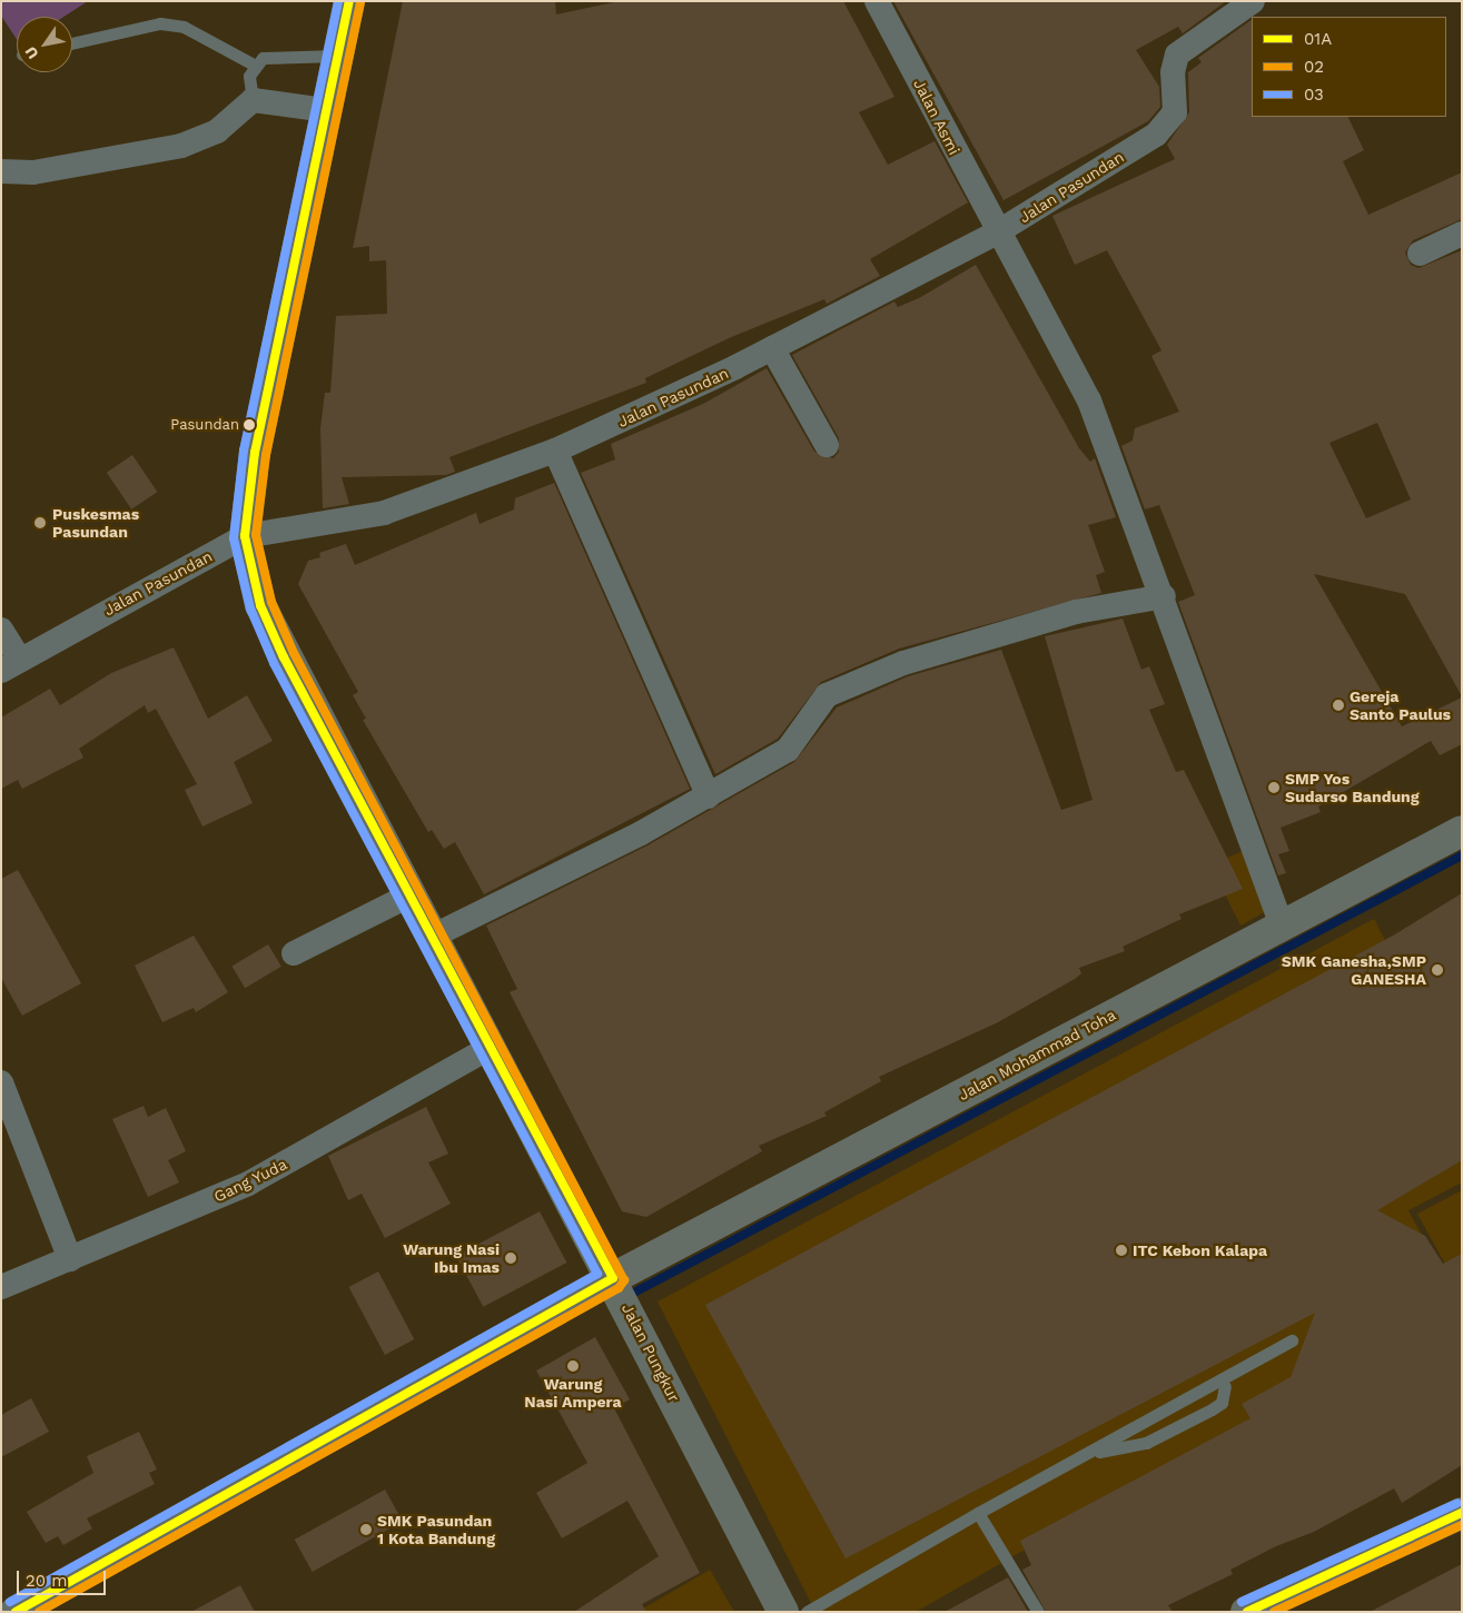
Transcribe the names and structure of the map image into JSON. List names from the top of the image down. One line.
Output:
{"streets":{"main road":["Jalan Mohammad Toha","Jalan Pungkur"],"street":["Jalan Asmi","Jalan Pasundan","Gang Yuda"]},"crossings":[["Jalan Asmi","Jalan Pasundan"],["Jalan Asmi","Jalan Mohammad Toha"],["Jalan Pasundan","Jalan Pungkur"],["Jalan Mohammad Toha","Jalan Pungkur"],["Gang Yuda","Jalan Pungkur"]],"places":["Pasundan","Puskesmas Pasundan","Gereja Santo Paulus","SMP Yos Sudarso Bandung","SMK Ganesha,SMP GANESHA","ITC Kebon Kalapa","Warung Nasi Ibu Imas","Warung Nasi Ampera","SMK Pasundan 1 Kota Bandung"],"lines":["transit line 01A","transit line 03","transit line 02"],"legend":["01A","02","03"],"scale_bar":"20 m","north":"bottom left"}
